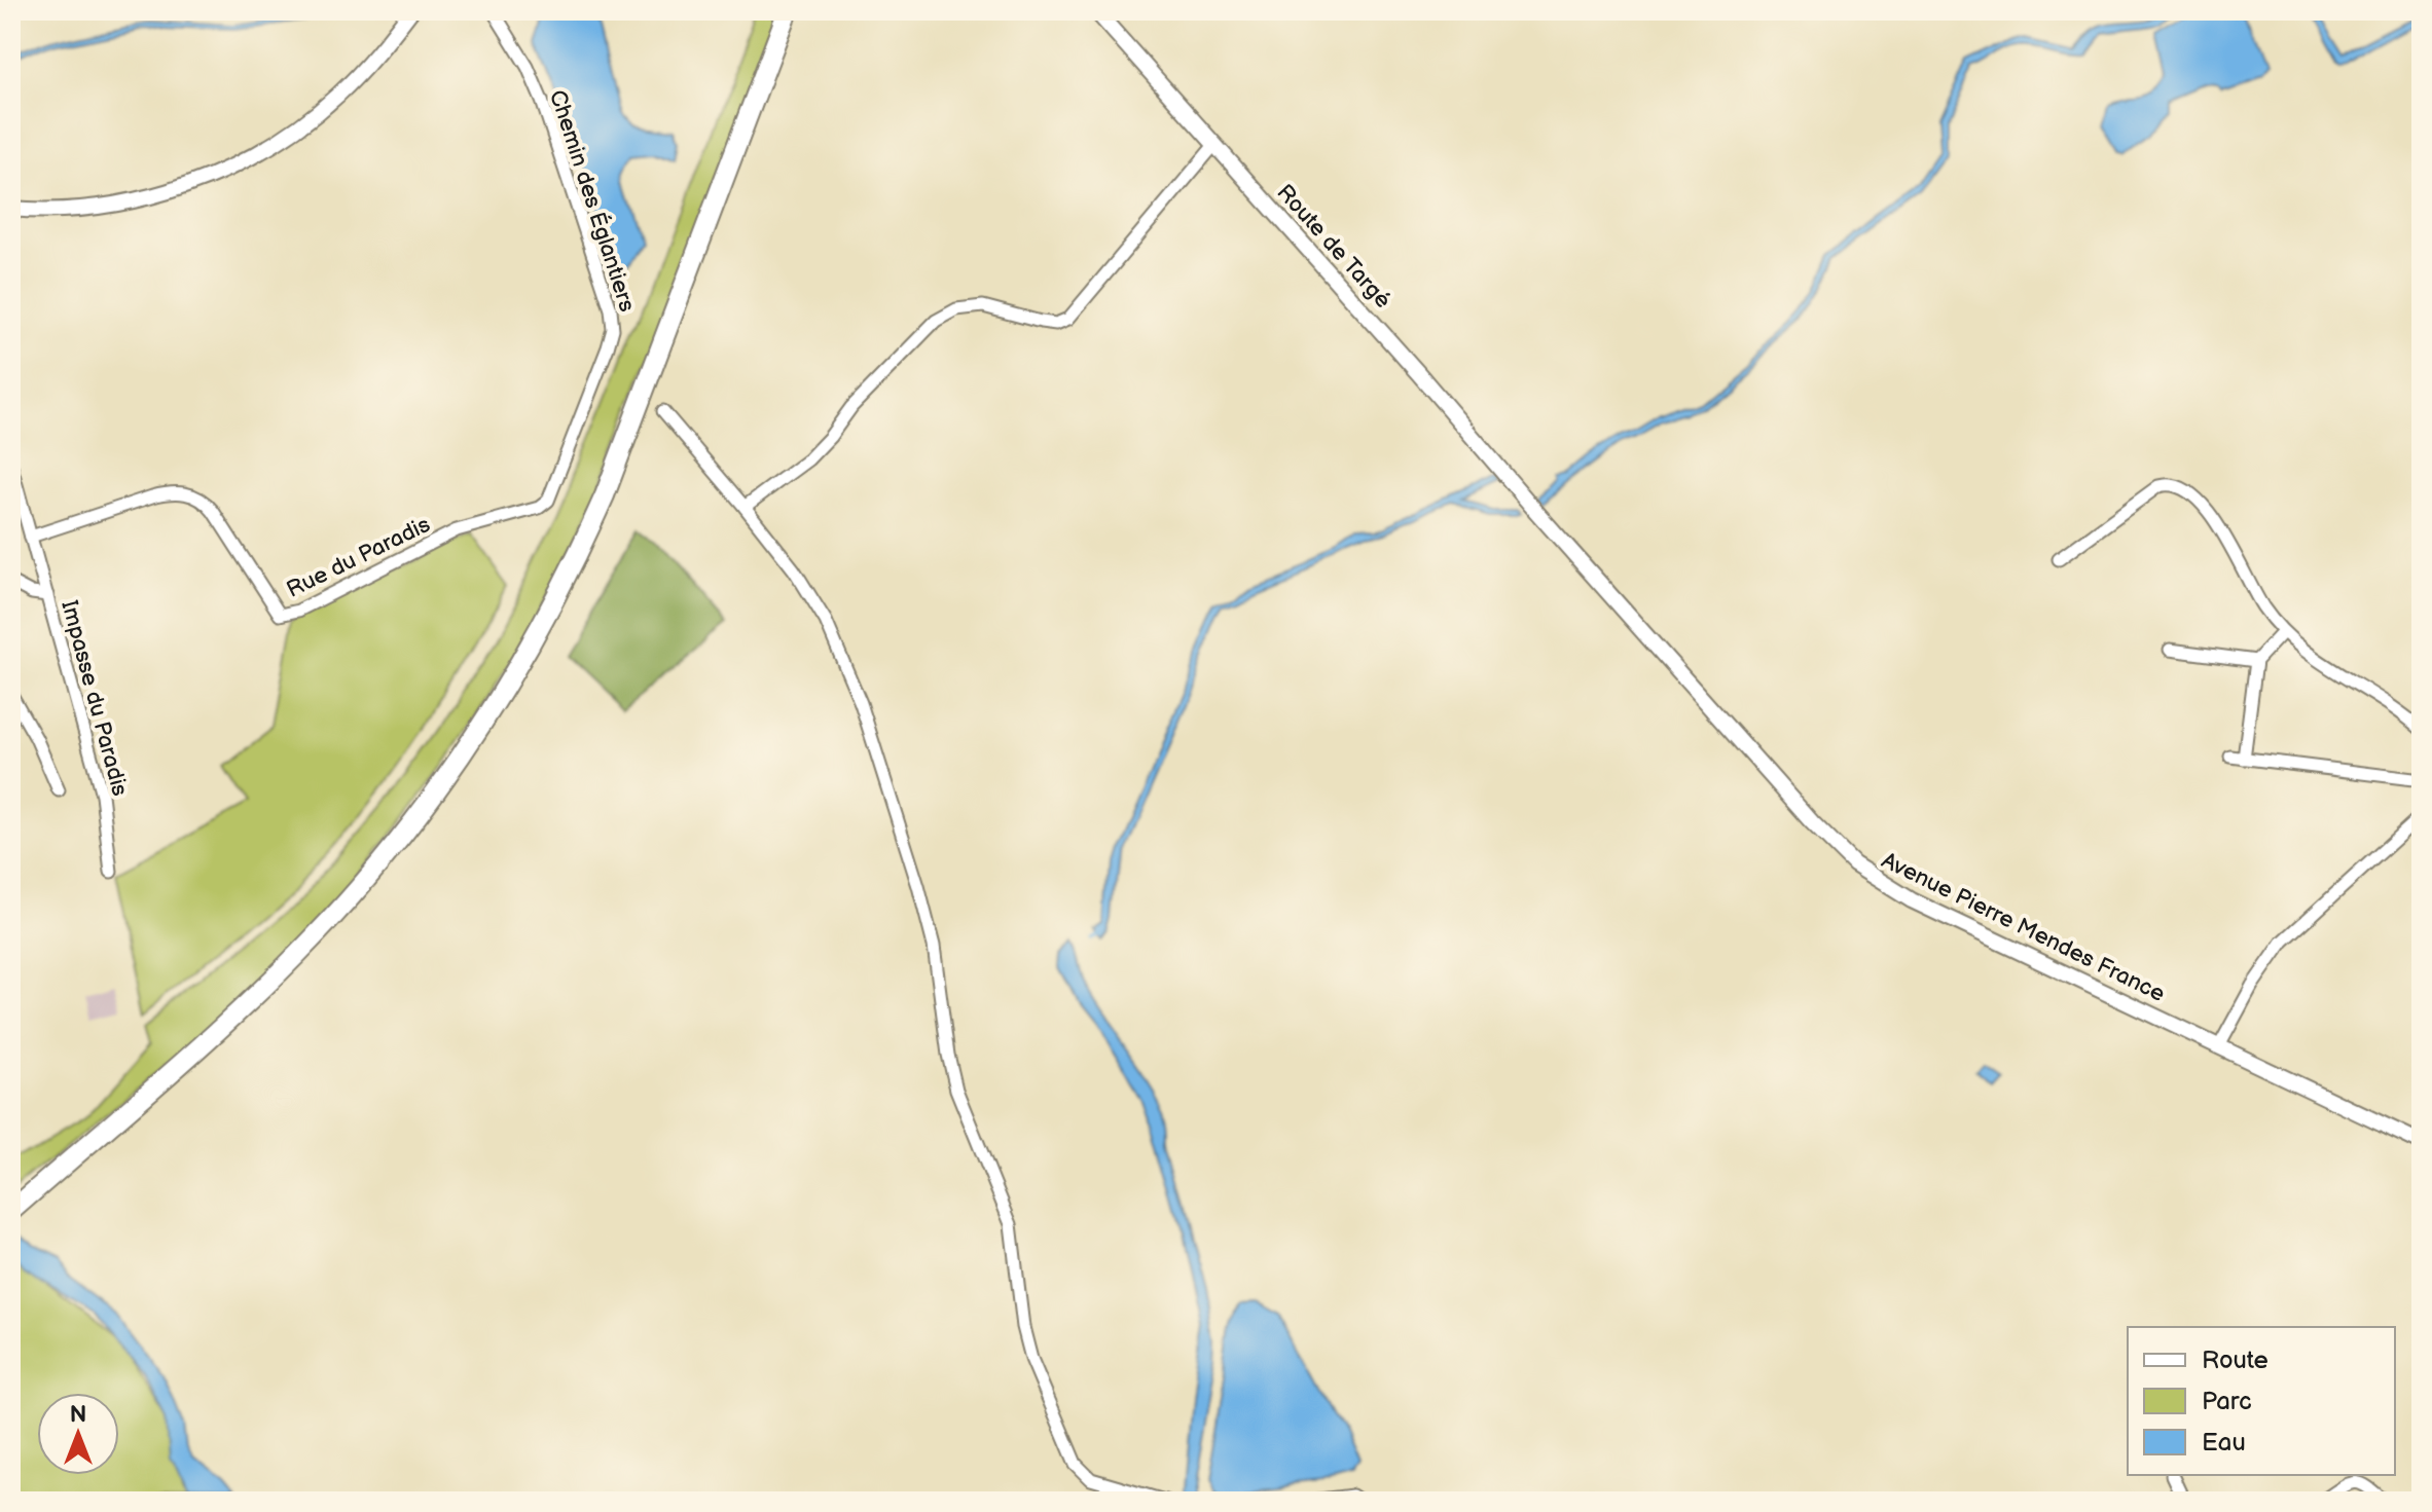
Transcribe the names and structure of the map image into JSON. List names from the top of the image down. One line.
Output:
{"streets":{"street":["Chemin des Églantiers","Route de Targé","Rue du Paradis","Impasse du Paradis","Avenue Pierre Mendes France"]},"crossings":[["Chemin des Églantiers","Rue du Paradis"],["Route de Targé","Avenue Pierre Mendes France"],["Rue du Paradis","Impasse du Paradis"]],"legend":["Route","Parc","Eau"],"north":"top"}
